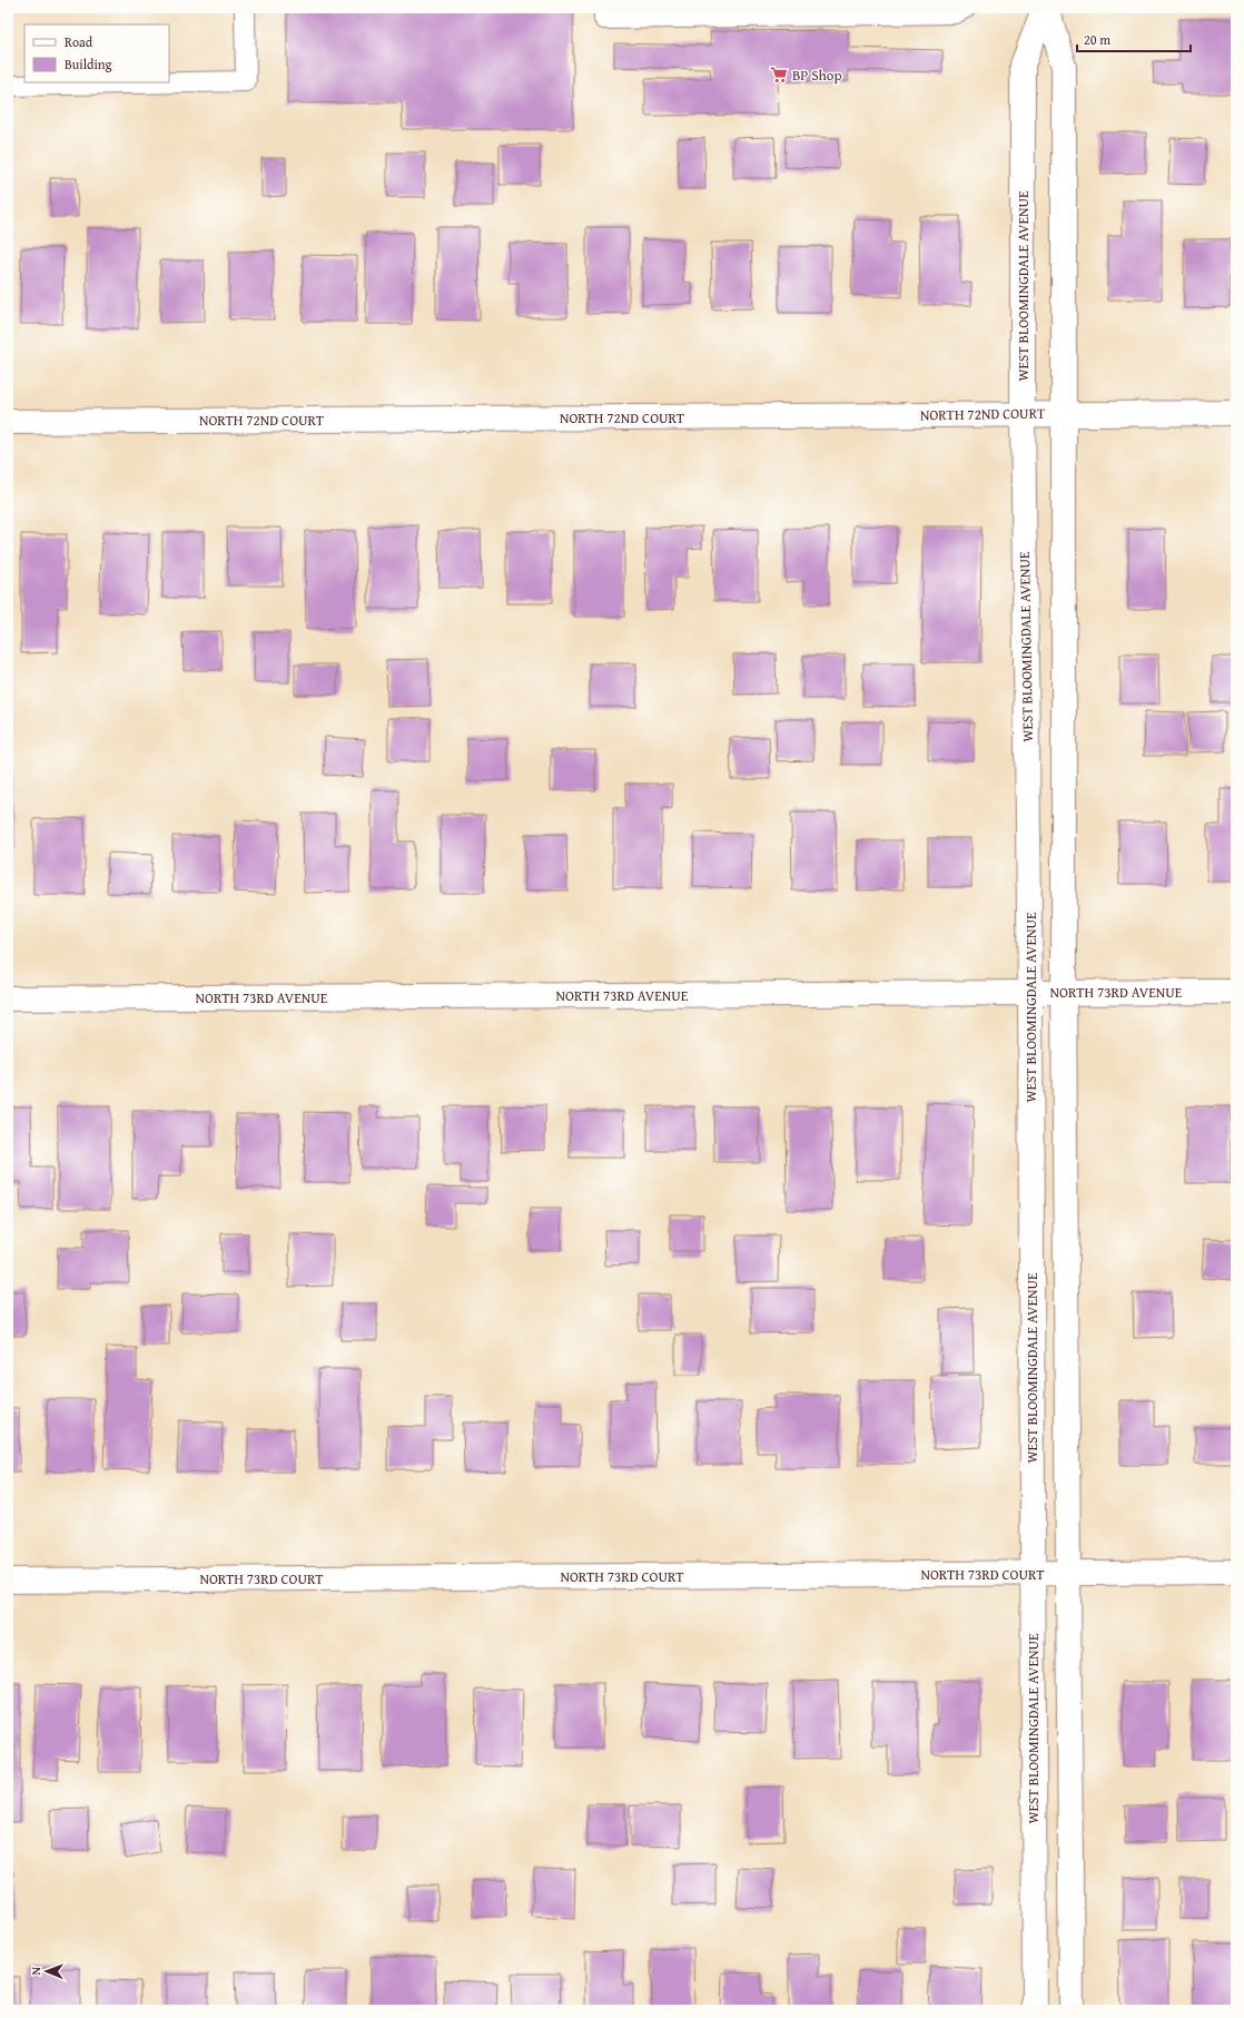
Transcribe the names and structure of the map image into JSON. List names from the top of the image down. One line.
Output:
{"streets":{"street":["WEST BLOOMINGDALE AVENUE","NORTH 72ND COURT","NORTH 73RD AVENUE","NORTH 73RD COURT"]},"crossings":[["WEST BLOOMINGDALE AVENUE","NORTH 72ND COURT"],["WEST BLOOMINGDALE AVENUE","NORTH 73RD AVENUE"],["WEST BLOOMINGDALE AVENUE","NORTH 73RD COURT"]],"places":{"supermarket":["BP Shop"]},"legend":["Road","Building"],"scale_bar":"20 m","north":"left"}
